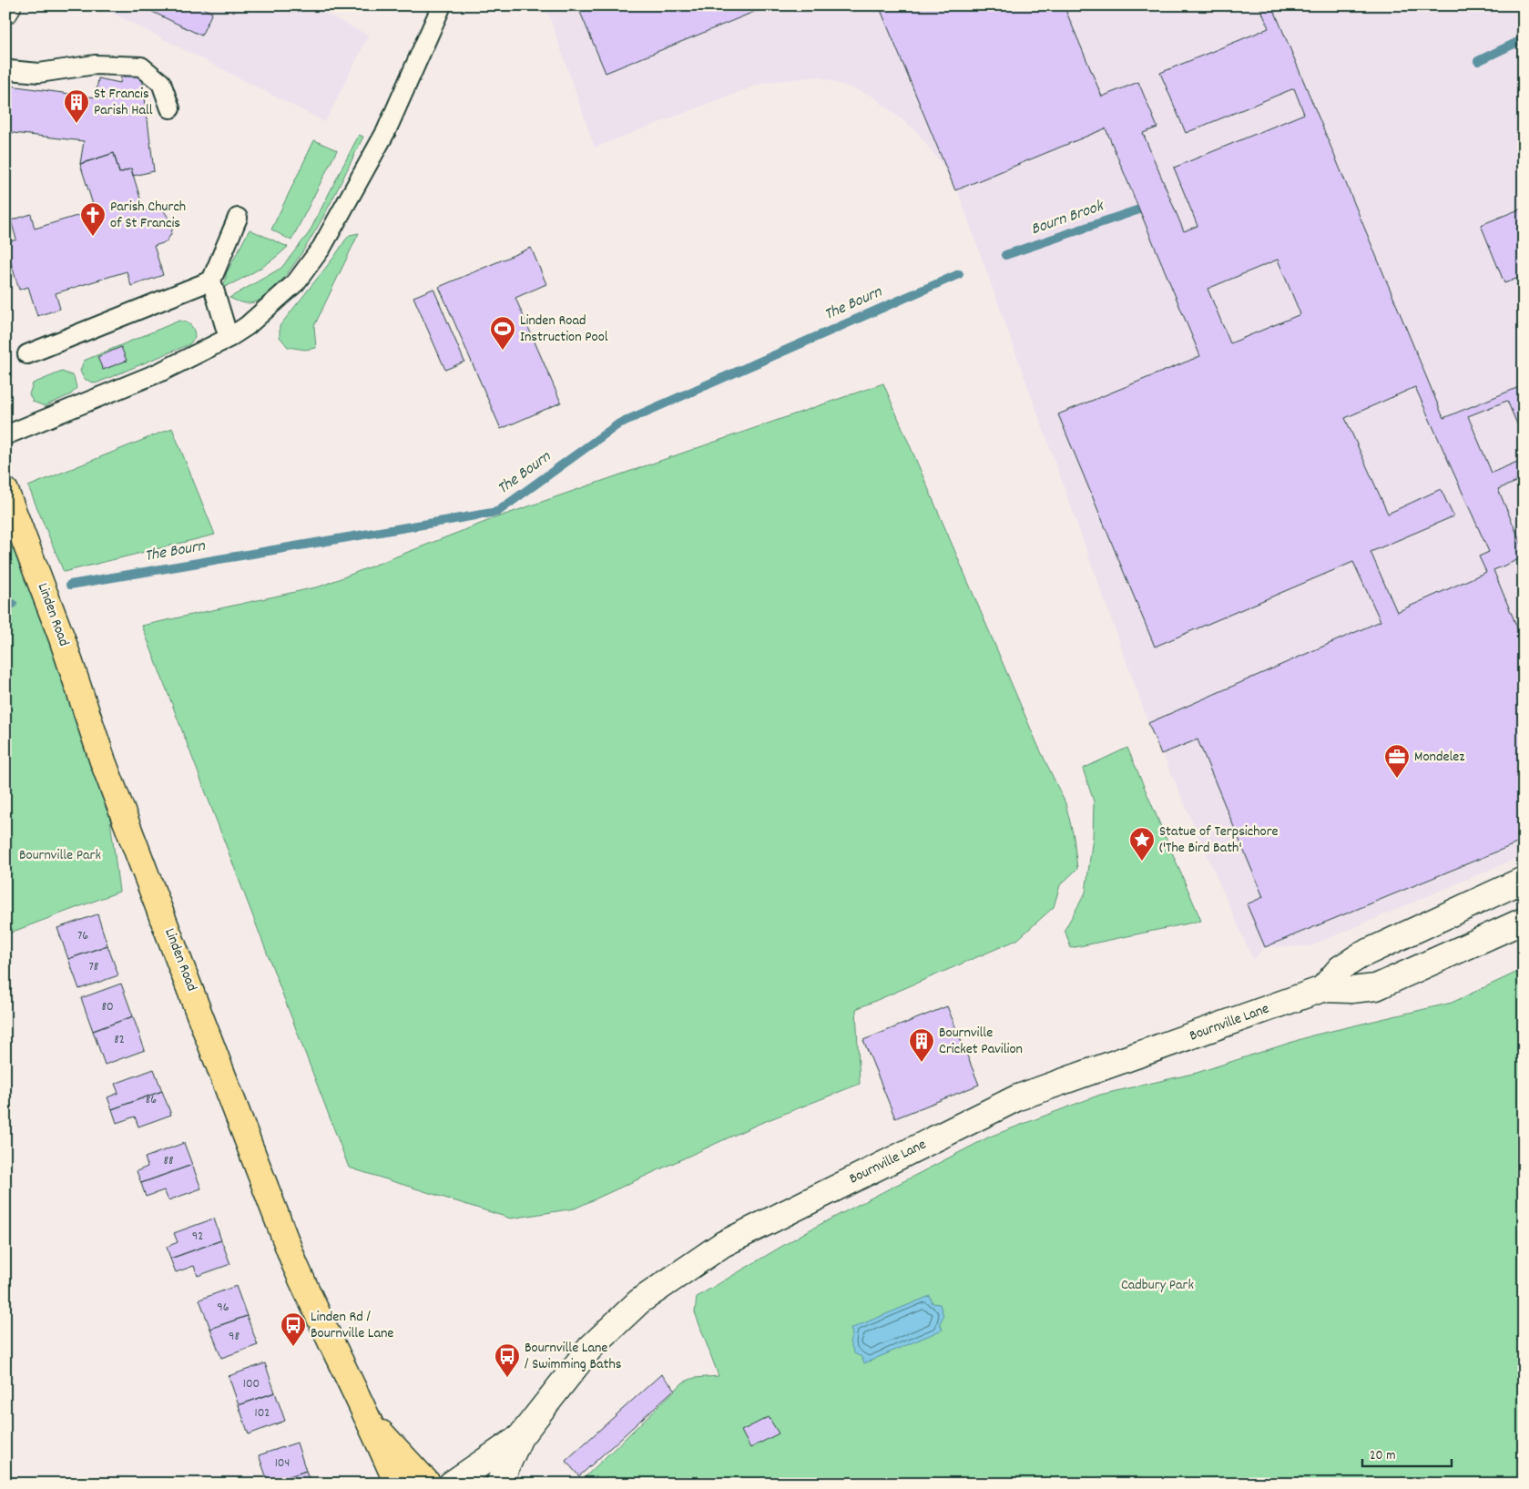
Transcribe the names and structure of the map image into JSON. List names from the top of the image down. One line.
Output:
{"streets":{"highway":["Linden Road"],"street":["Bournville Lane"]},"water":["Bourn Brook","The Bourn"],"parks":["Bournville Park","Cadbury Park"],"places":{"building":["St Francis Parish Hall","Bournville Cricket Pavilion"],"church":["Parish Church of St Francis"],"sports":["Linden Road Instruction Pool"],"office":["Mondelez"],"place":["Statue of Terpsichore ('The Bird Bath'"],"bus stop":["Linden Rd / Bournville Lane","Bournville Lane / Swimming Baths"]},"house_numbers":["76","78","80","82","86","88","92","96","98","100","102","104"],"scale_bar":"20 m"}
